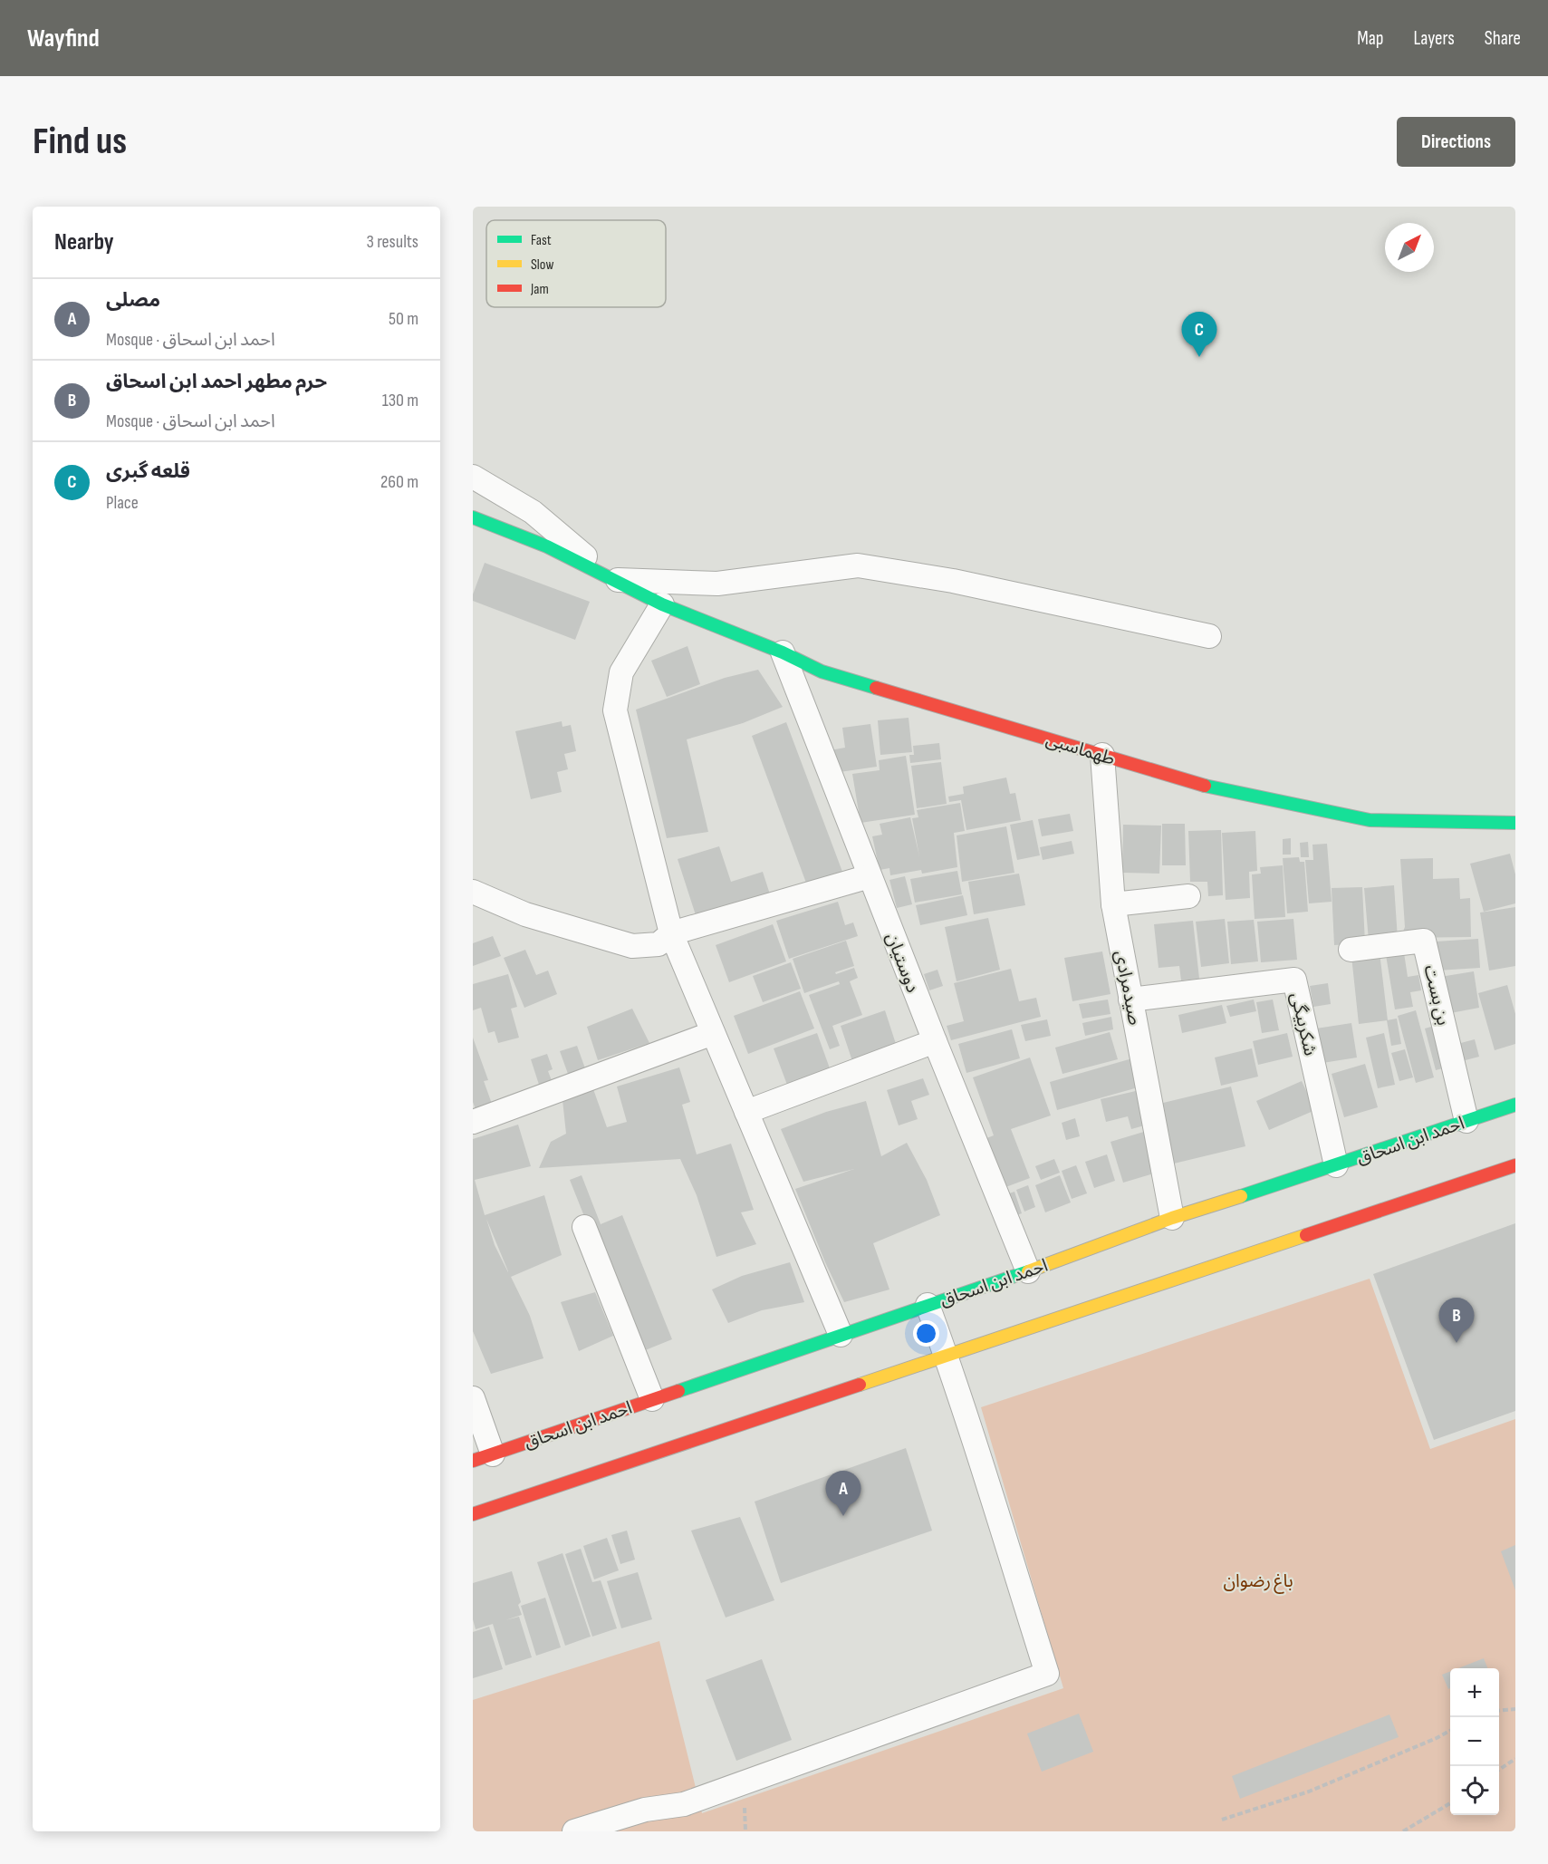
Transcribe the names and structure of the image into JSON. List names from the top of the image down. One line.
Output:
{"streets":{"main road":["طهماسبی","احمد ابن اسحاق"],"street":["دوستیان","صیدمرادی","بن بست","شکربیگی"]},"crossings":[["طهماسبی","دوستیان"],["طهماسبی","صیدمرادی"],["دوستیان","احمد ابن اسحاق"],["صیدمرادی","شکربیگی"],["صیدمرادی","احمد ابن اسحاق"],["بن بست","احمد ابن اسحاق"],["شکربیگی","احمد ابن اسحاق"]],"parks":["باغ رضوان"],"legend":["Fast","Slow","Jam"],"north":"top right","page":{"header":"Wayfind","nav":["Map","Layers","Share"],"buttons":"Directions","title":"Find us","heading":["Nearby","3 results"],"list":[{"mark":"A","name":"مصلی","note":"Mosque · احمد ابن اسحاق","value":"50 m"},{"mark":"B","name":"حرم مطهر احمد ابن اسحاق","note":"Mosque · احمد ابن اسحاق","value":"130 m"},{"mark":"C","name":"قلعه گبری","note":"Place","value":"260 m"}],"pins":["C","B","A"],"map_buttons":["+","−"]}}
